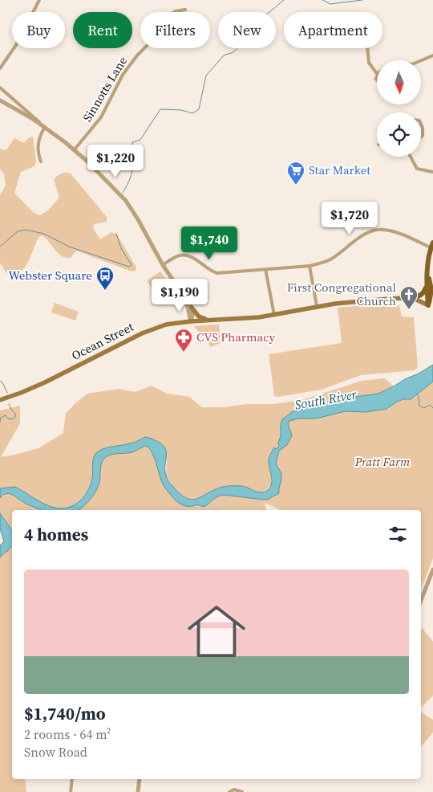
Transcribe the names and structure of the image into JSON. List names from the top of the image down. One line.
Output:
{"streets":{"main road":["Ocean Street"],"street":["Sinnotts Lane"]},"water":["South River"],"parks":["Pratt Farm"],"places":{"supermarket":["Star Market"],"bus stop":["Webster Square"],"church":["First Congregational Church"],"pharmacy":["CVS Pharmacy"]},"north":"bottom","page":{"chip":["Buy","Rent","Filters","New","Apartment"],"price":["$1,220","$1,720","$1,740","$1,190"],"heading":"4 homes","list":[{"name":"$1,740/mo","note":"2 rooms · 64 m² · Snow Road"}]}}
